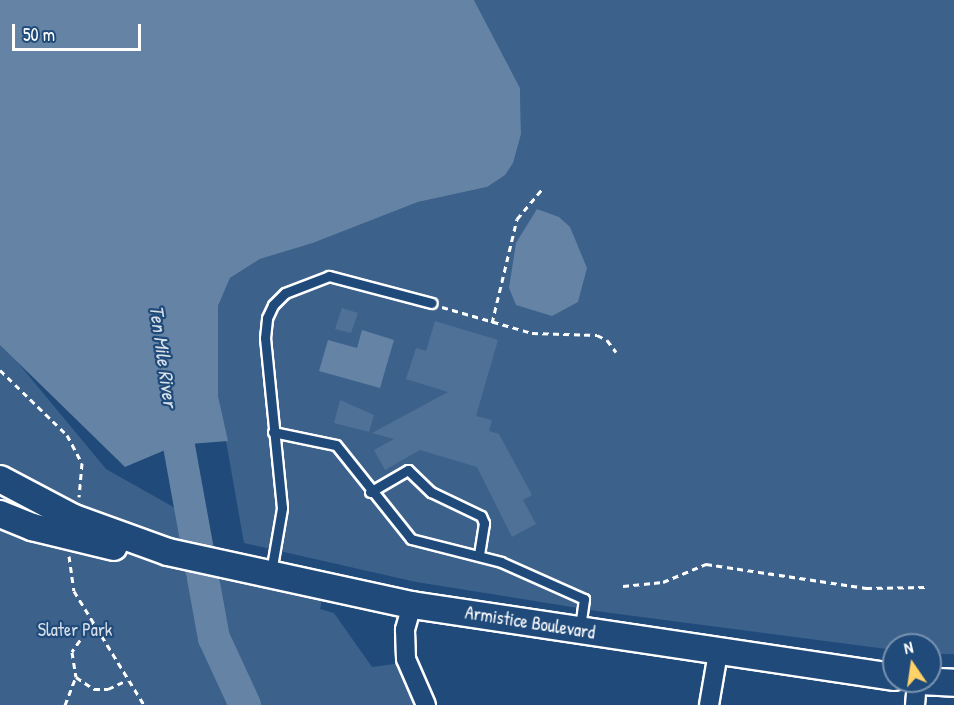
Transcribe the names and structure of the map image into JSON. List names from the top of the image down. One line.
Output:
{"streets":{"main road":["Armistice Boulevard"]},"water":["Ten Mile River"],"parks":["Slater Park"],"scale_bar":"50 m","north":"top"}
